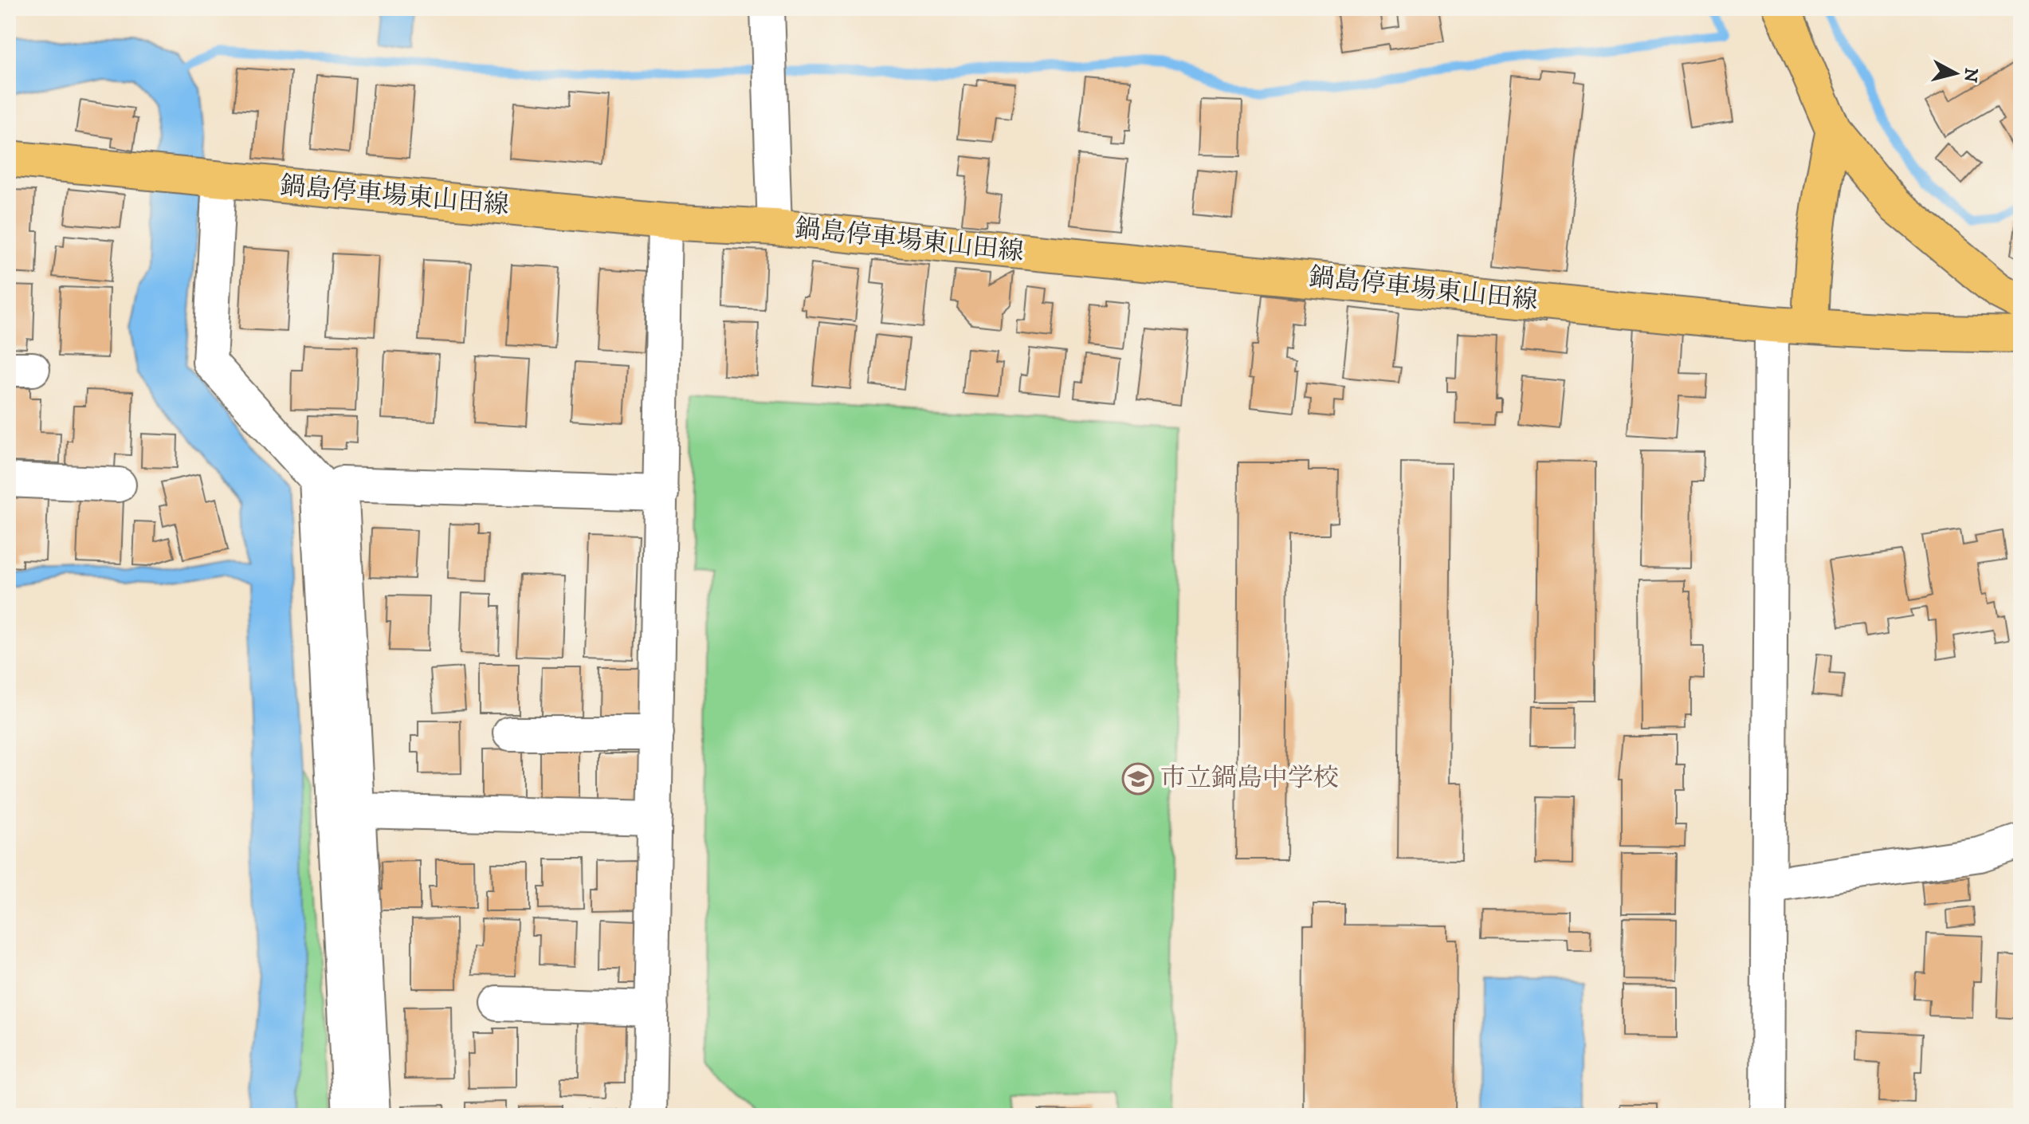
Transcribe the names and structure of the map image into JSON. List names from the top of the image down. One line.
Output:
{"streets":{"main road":["鍋島停車場東山田線"]},"places":{"school or university":["市立鍋島中学校"]},"north":"right"}
